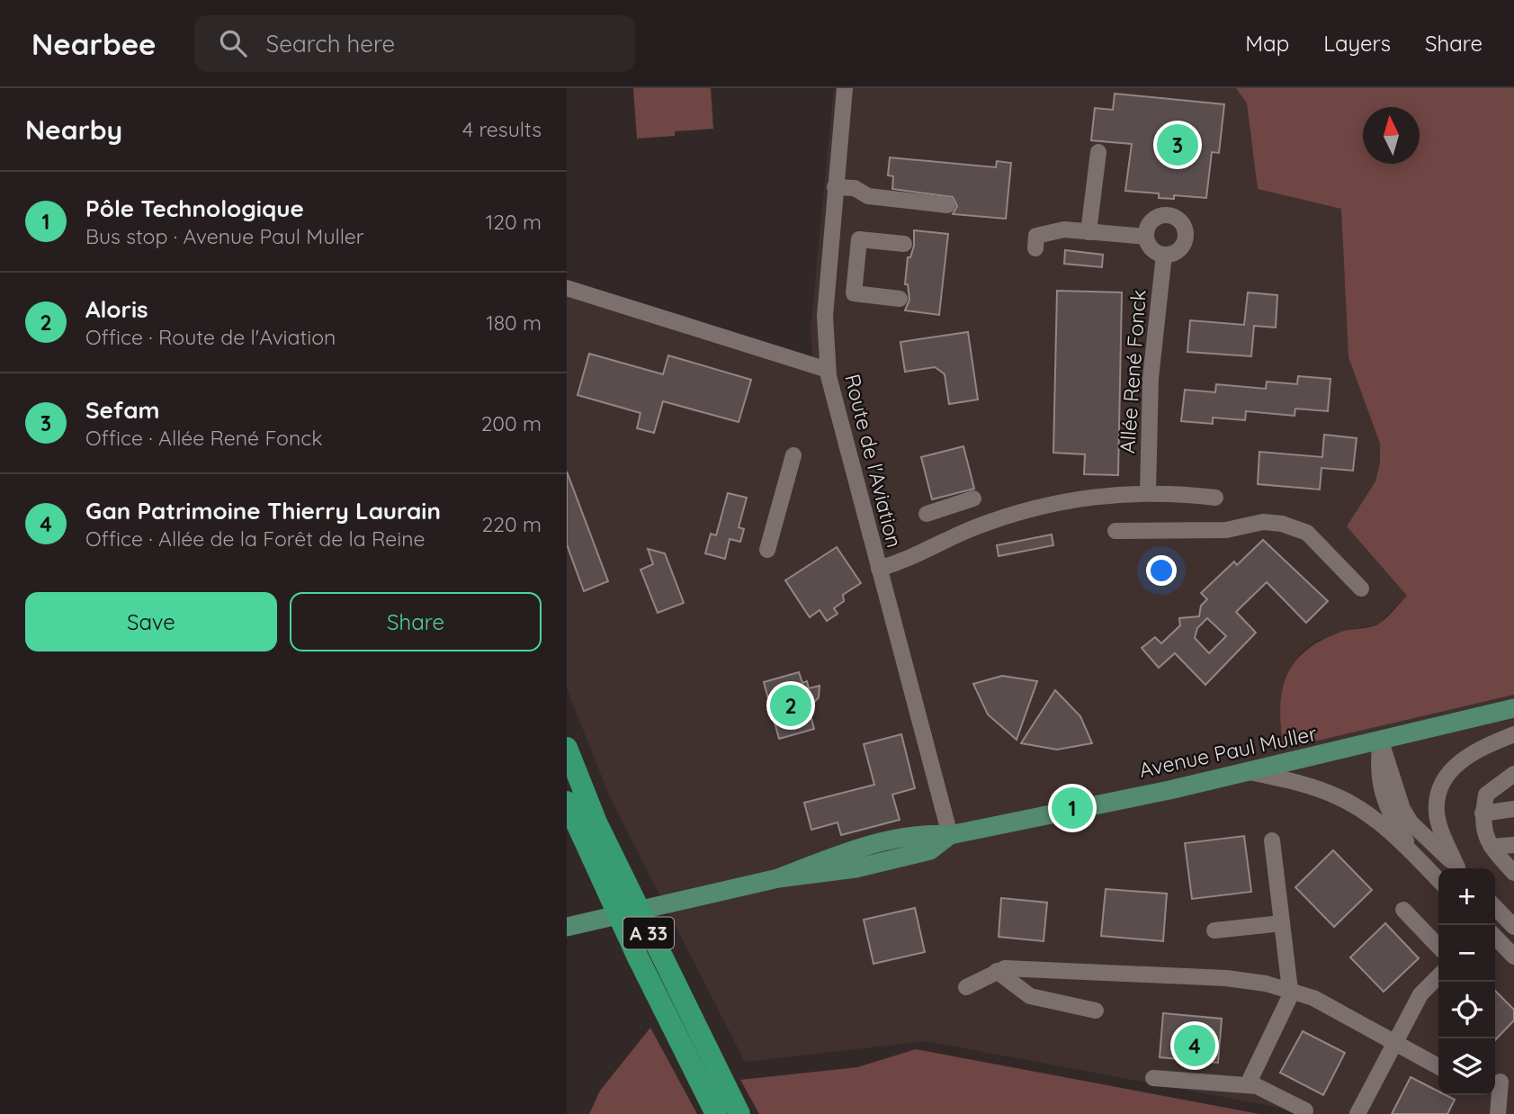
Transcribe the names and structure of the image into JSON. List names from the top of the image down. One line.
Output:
{"streets":{"highway":["A 33"],"main road":["Avenue Paul Muller"],"street":["Allée René Fonck","Route de l'Aviation"]},"crossings":[["Route de l'Aviation","Avenue Paul Muller"]],"north":"top","page":{"header":"Nearbee","search":"Search here","nav":["Map","Layers","Share"],"heading":["Nearby","4 results"],"pins":["3","2","1","4"],"list":[{"mark":"1","name":"Pôle Technologique","note":"Bus stop · Avenue Paul Muller","value":"120 m"},{"mark":"2","name":"Aloris","note":"Office · Route de l'Aviation","value":"180 m"},{"mark":"3","name":"Sefam","note":"Office · Allée René Fonck","value":"200 m"},{"mark":"4","name":"Gan Patrimoine Thierry Laurain","note":"Office · Allée de la Forêt de la Reine","value":"220 m"}],"buttons":["Save","Share"],"map_buttons":["+","−"]}}
